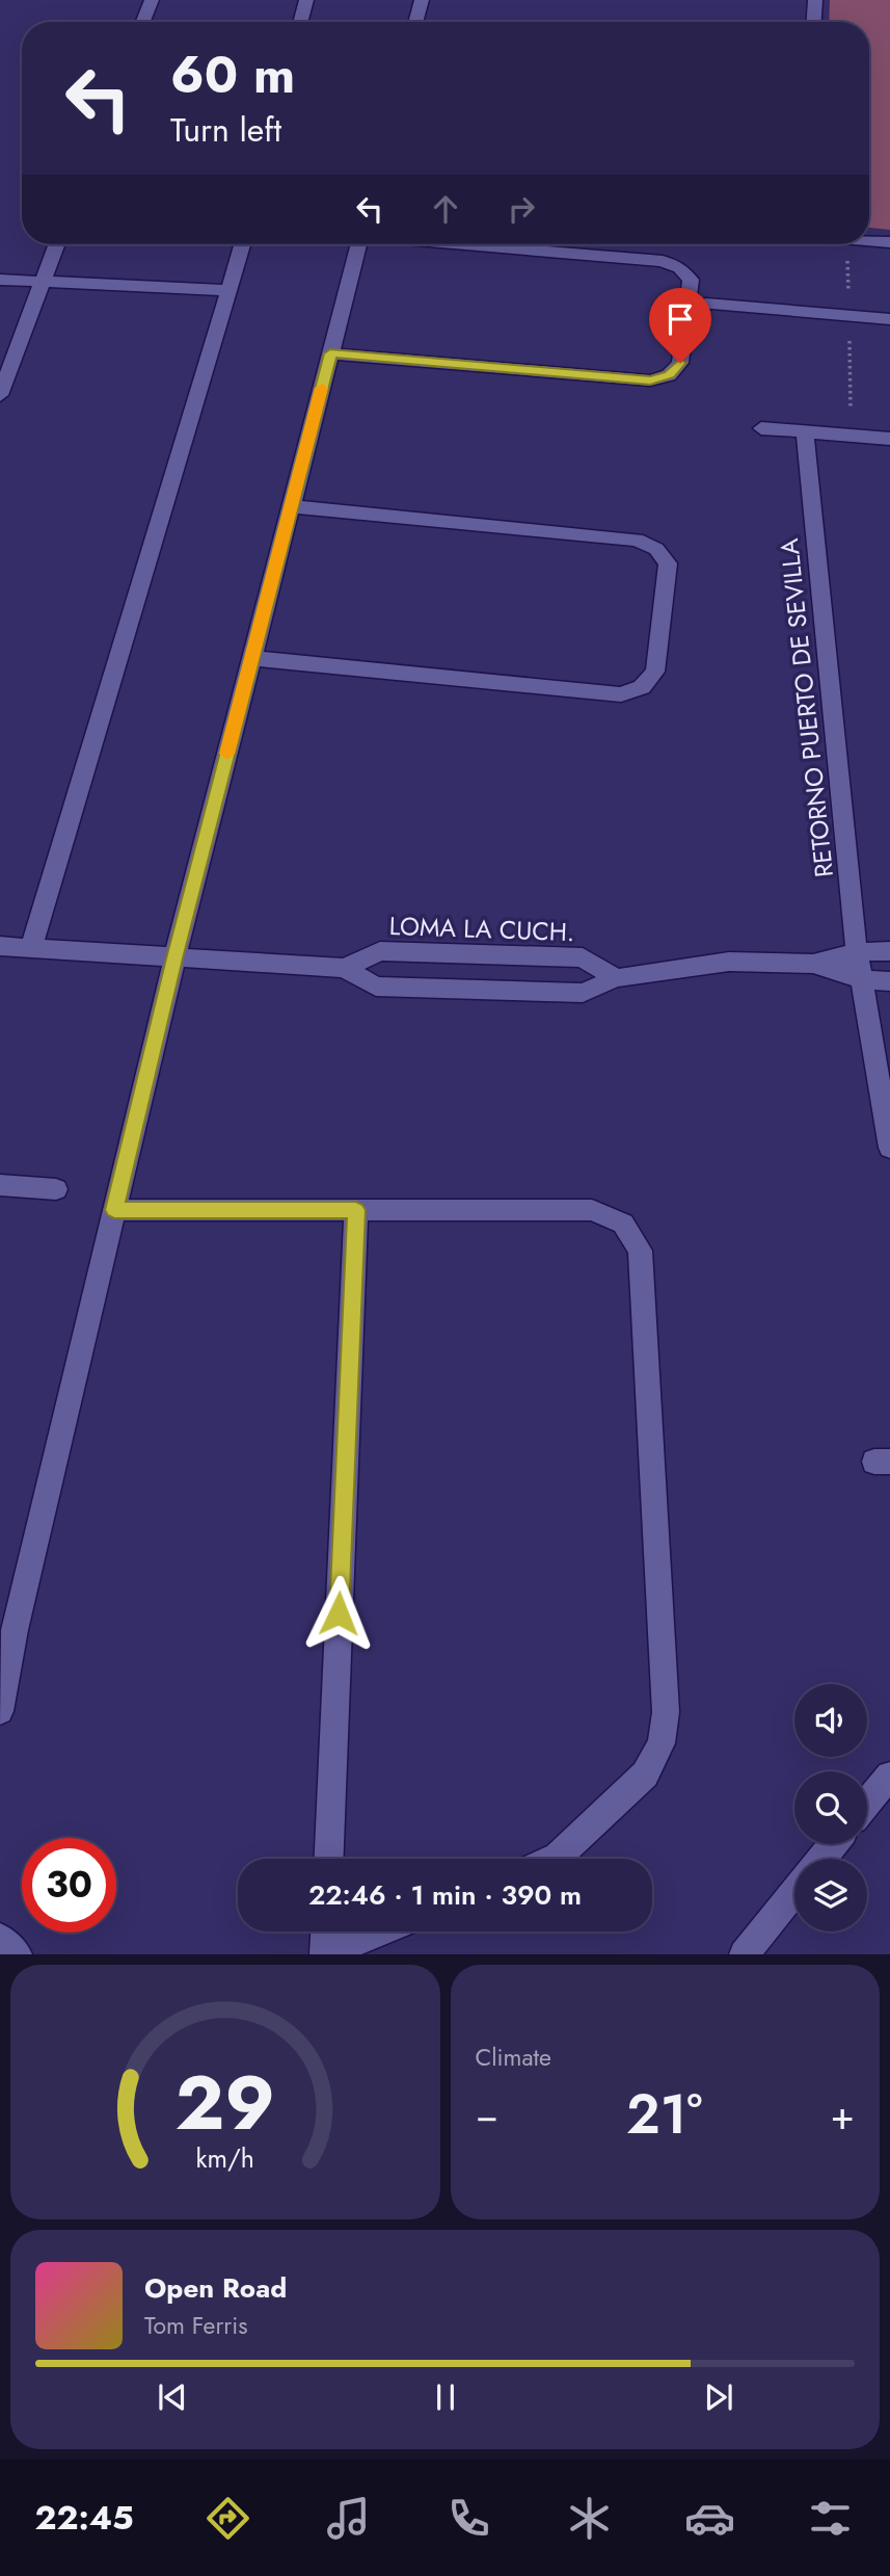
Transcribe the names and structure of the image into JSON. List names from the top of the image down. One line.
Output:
{"streets":{"street":["RETORNO PUERTO DE SEVILLA","LOMA LA CUCH."]},"crossings":[["RETORNO PUERTO DE SEVILLA","LOMA LA CUCH."]],"page":{"turn":["60 m","Turn left"],"limit":"30","trip":"22:46 · 1 min · 390 m","tile":"Climate","heat":["−","21°","+"],"song":["Open Road","Tom Ferris"],"tabs":"22:45","gauge":["29","km/h"]}}
